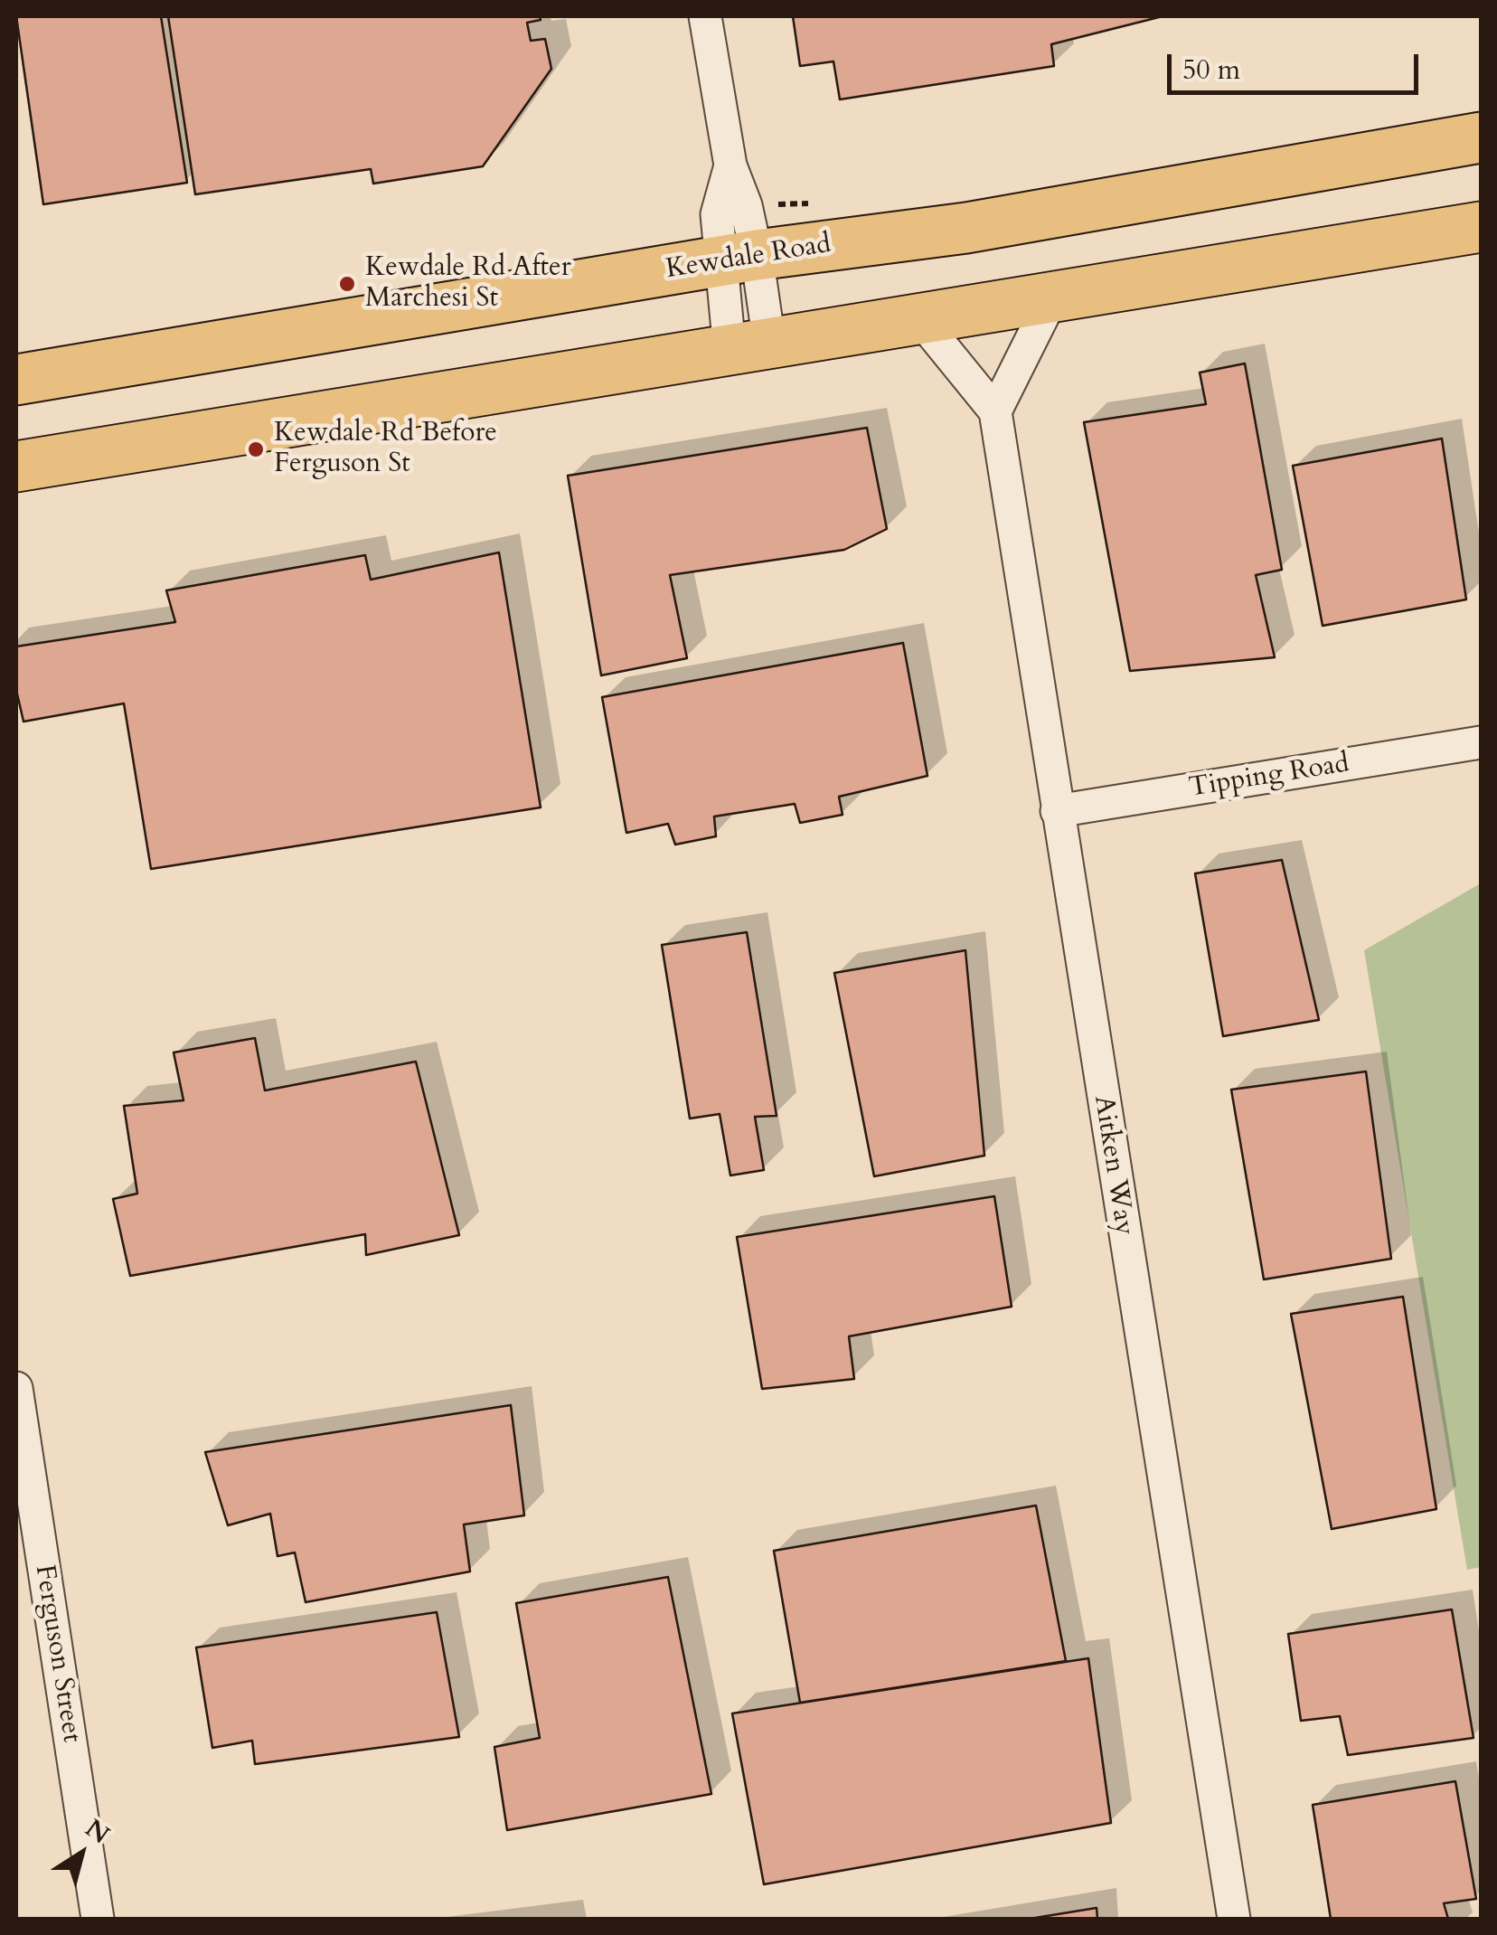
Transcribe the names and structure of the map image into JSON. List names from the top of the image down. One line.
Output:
{"streets":{"main road":["Kewdale Road"],"street":["Tipping Road","Aitken Way","Ferguson Street"]},"crossings":[["Tipping Road","Aitken Way"]],"places":["Kewdale Rd After Marchesi St","Kewdale Rd Before Ferguson St"],"scale_bar":"50 m","north":"top right"}
